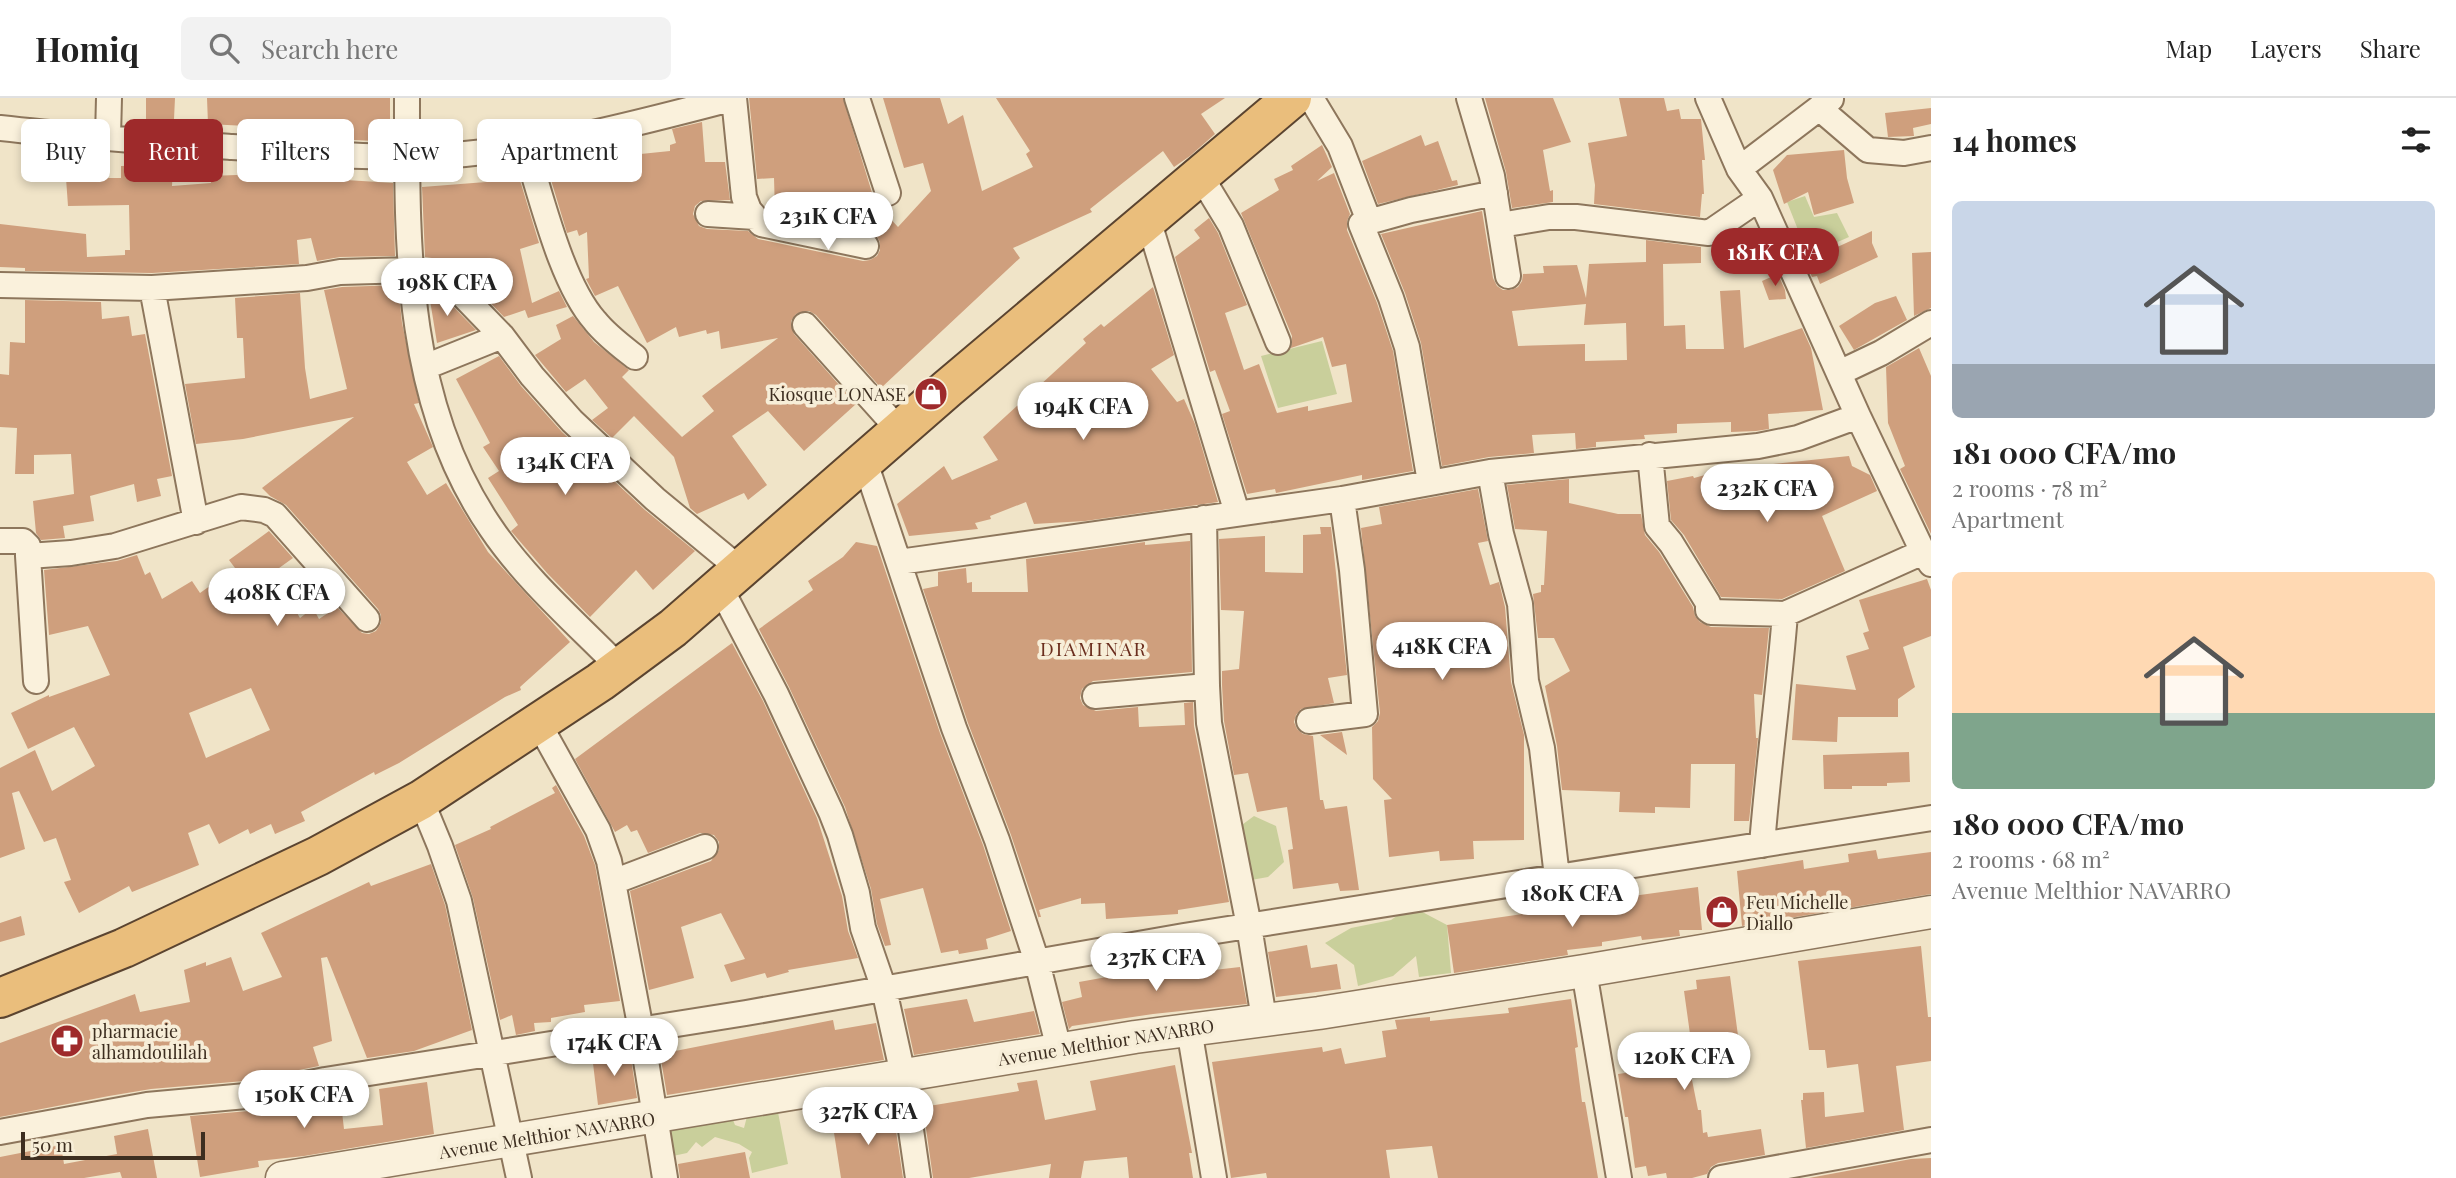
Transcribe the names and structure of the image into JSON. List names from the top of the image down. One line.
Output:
{"streets":{"street":["Avenue Melthior NAVARRO"]},"districts":["DIAMINAR"],"places":{"shop":["Kiosque LONASE","Feu Michelle Diallo"],"pharmacy":["pharmacie alhamdoulilah"]},"scale_bar":"50 m","page":{"header":"Homiq","search":"Search here","nav":["Map","Layers","Share"],"heading":"14 homes","chip":["Buy","Rent","Filters","New","Apartment"],"list":[{"name":"181 000 CFA/mo","note":"2 rooms · 78 m² · Apartment"},{"name":"180 000 CFA/mo","note":"2 rooms · 68 m² · Avenue Melthior NAVARRO"}],"price":["231K CFA","181K CFA","198K CFA","194K CFA","134K CFA","232K CFA","408K CFA","418K CFA","180K CFA","237K CFA","174K CFA","120K CFA","150K CFA","327K CFA"],"scale":"50 m"}}
